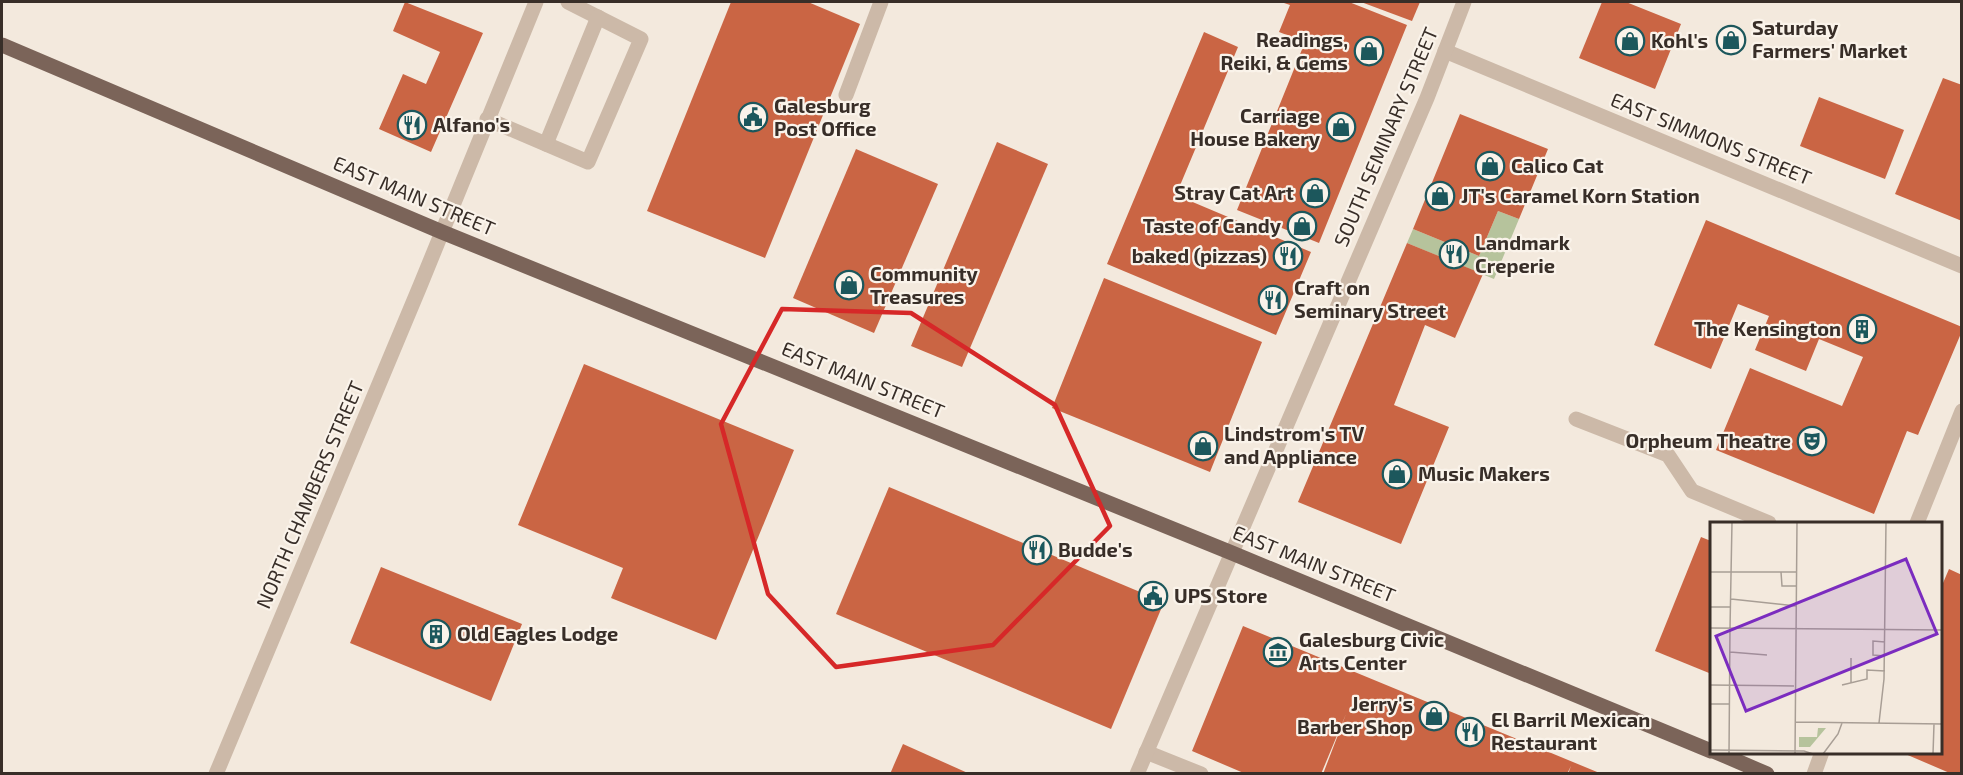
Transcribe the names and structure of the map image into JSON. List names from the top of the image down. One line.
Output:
{"streets":{"main road":["EAST MAIN STREET"],"street":["SOUTH SEMINARY STREET","EAST SIMMONS STREET","NORTH CHAMBERS STREET"]},"crossings":[["SOUTH SEMINARY STREET","EAST SIMMONS STREET"],["SOUTH SEMINARY STREET","EAST MAIN STREET"],["EAST MAIN STREET","NORTH CHAMBERS STREET"]],"places":{"shop":["Saturday Farmers' Market","Kohl's","Readings, Reiki, & Gems","Carriage House Bakery","Calico Cat","Stray Cat Art","JT's Caramel Korn Station","Taste of Candy","Community Treasures","Lindstrom's TV and Appliance","Music Makers","Jerry's Barber Shop"],"public building":["Galesburg Post Office","UPS Store"],"restaurant":["Alfano's","Landmark Creperie","baked (pizzas)","Craft on Seminary Street","Budde's","El Barril Mexican Restaurant"],"building":["The Kensington","Old Eagles Lodge"],"theatre":["Orpheum Theatre"],"museum":["Galesburg Civic Arts Center"]}}
